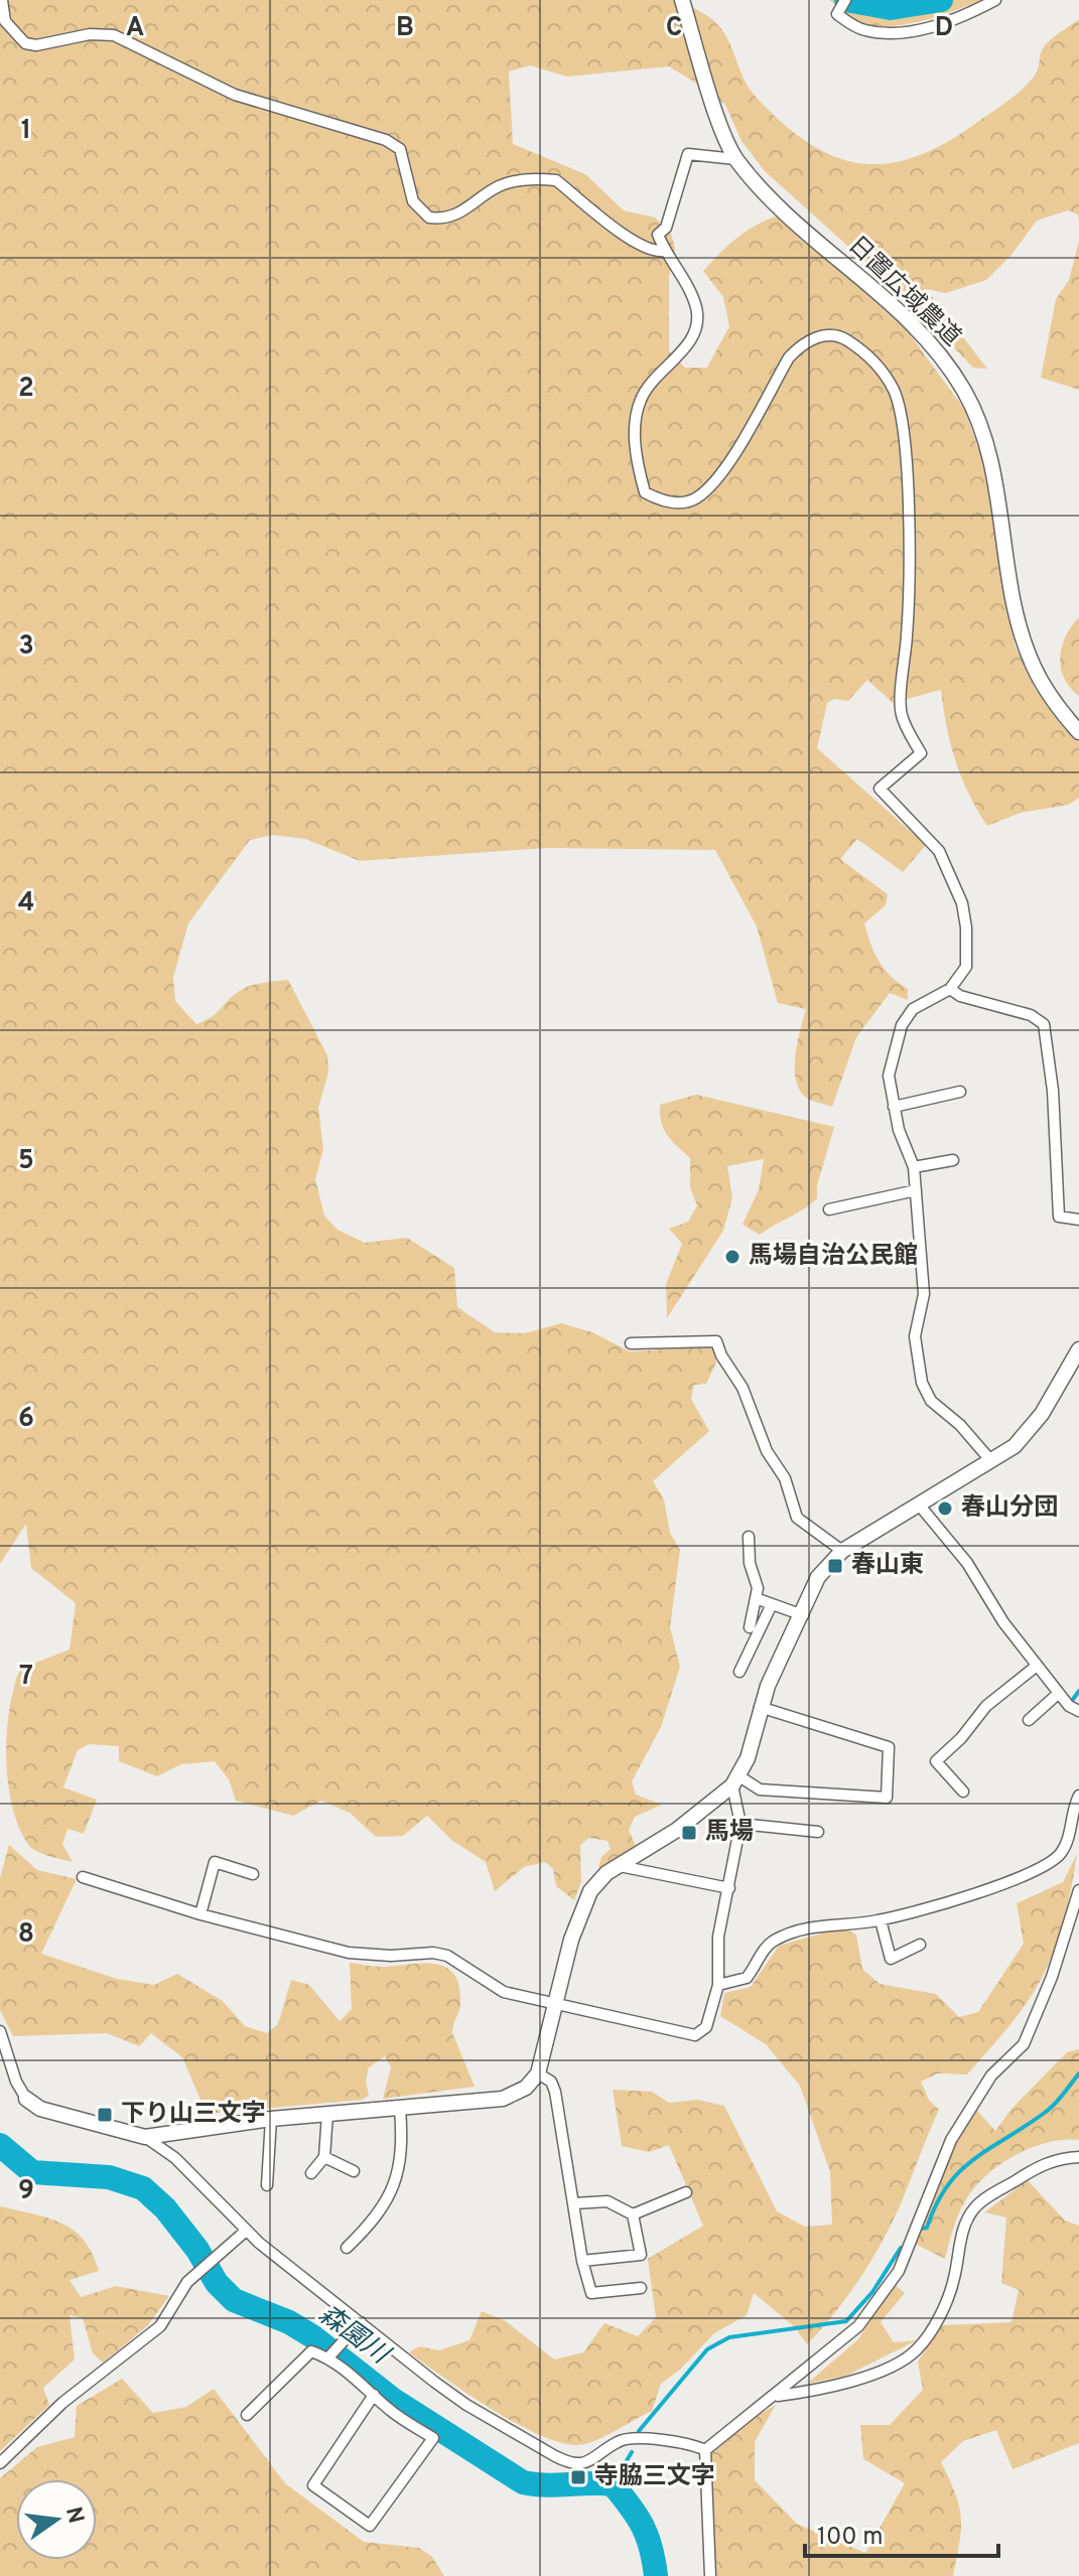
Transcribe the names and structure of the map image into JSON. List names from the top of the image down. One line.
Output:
{"streets":{"street":["日置広域農道"]},"water":["森園川"],"places":{"other":["馬場自治公民館","春山分団"],"transit":["春山東","馬場","下り山三文字","寺脇三文字"]},"scale_bar":"100 m","north":"right","grid":{"columns":["A","B","C","D"],"rows":["1","2","3","4","5","6","7","8","9"]}}
